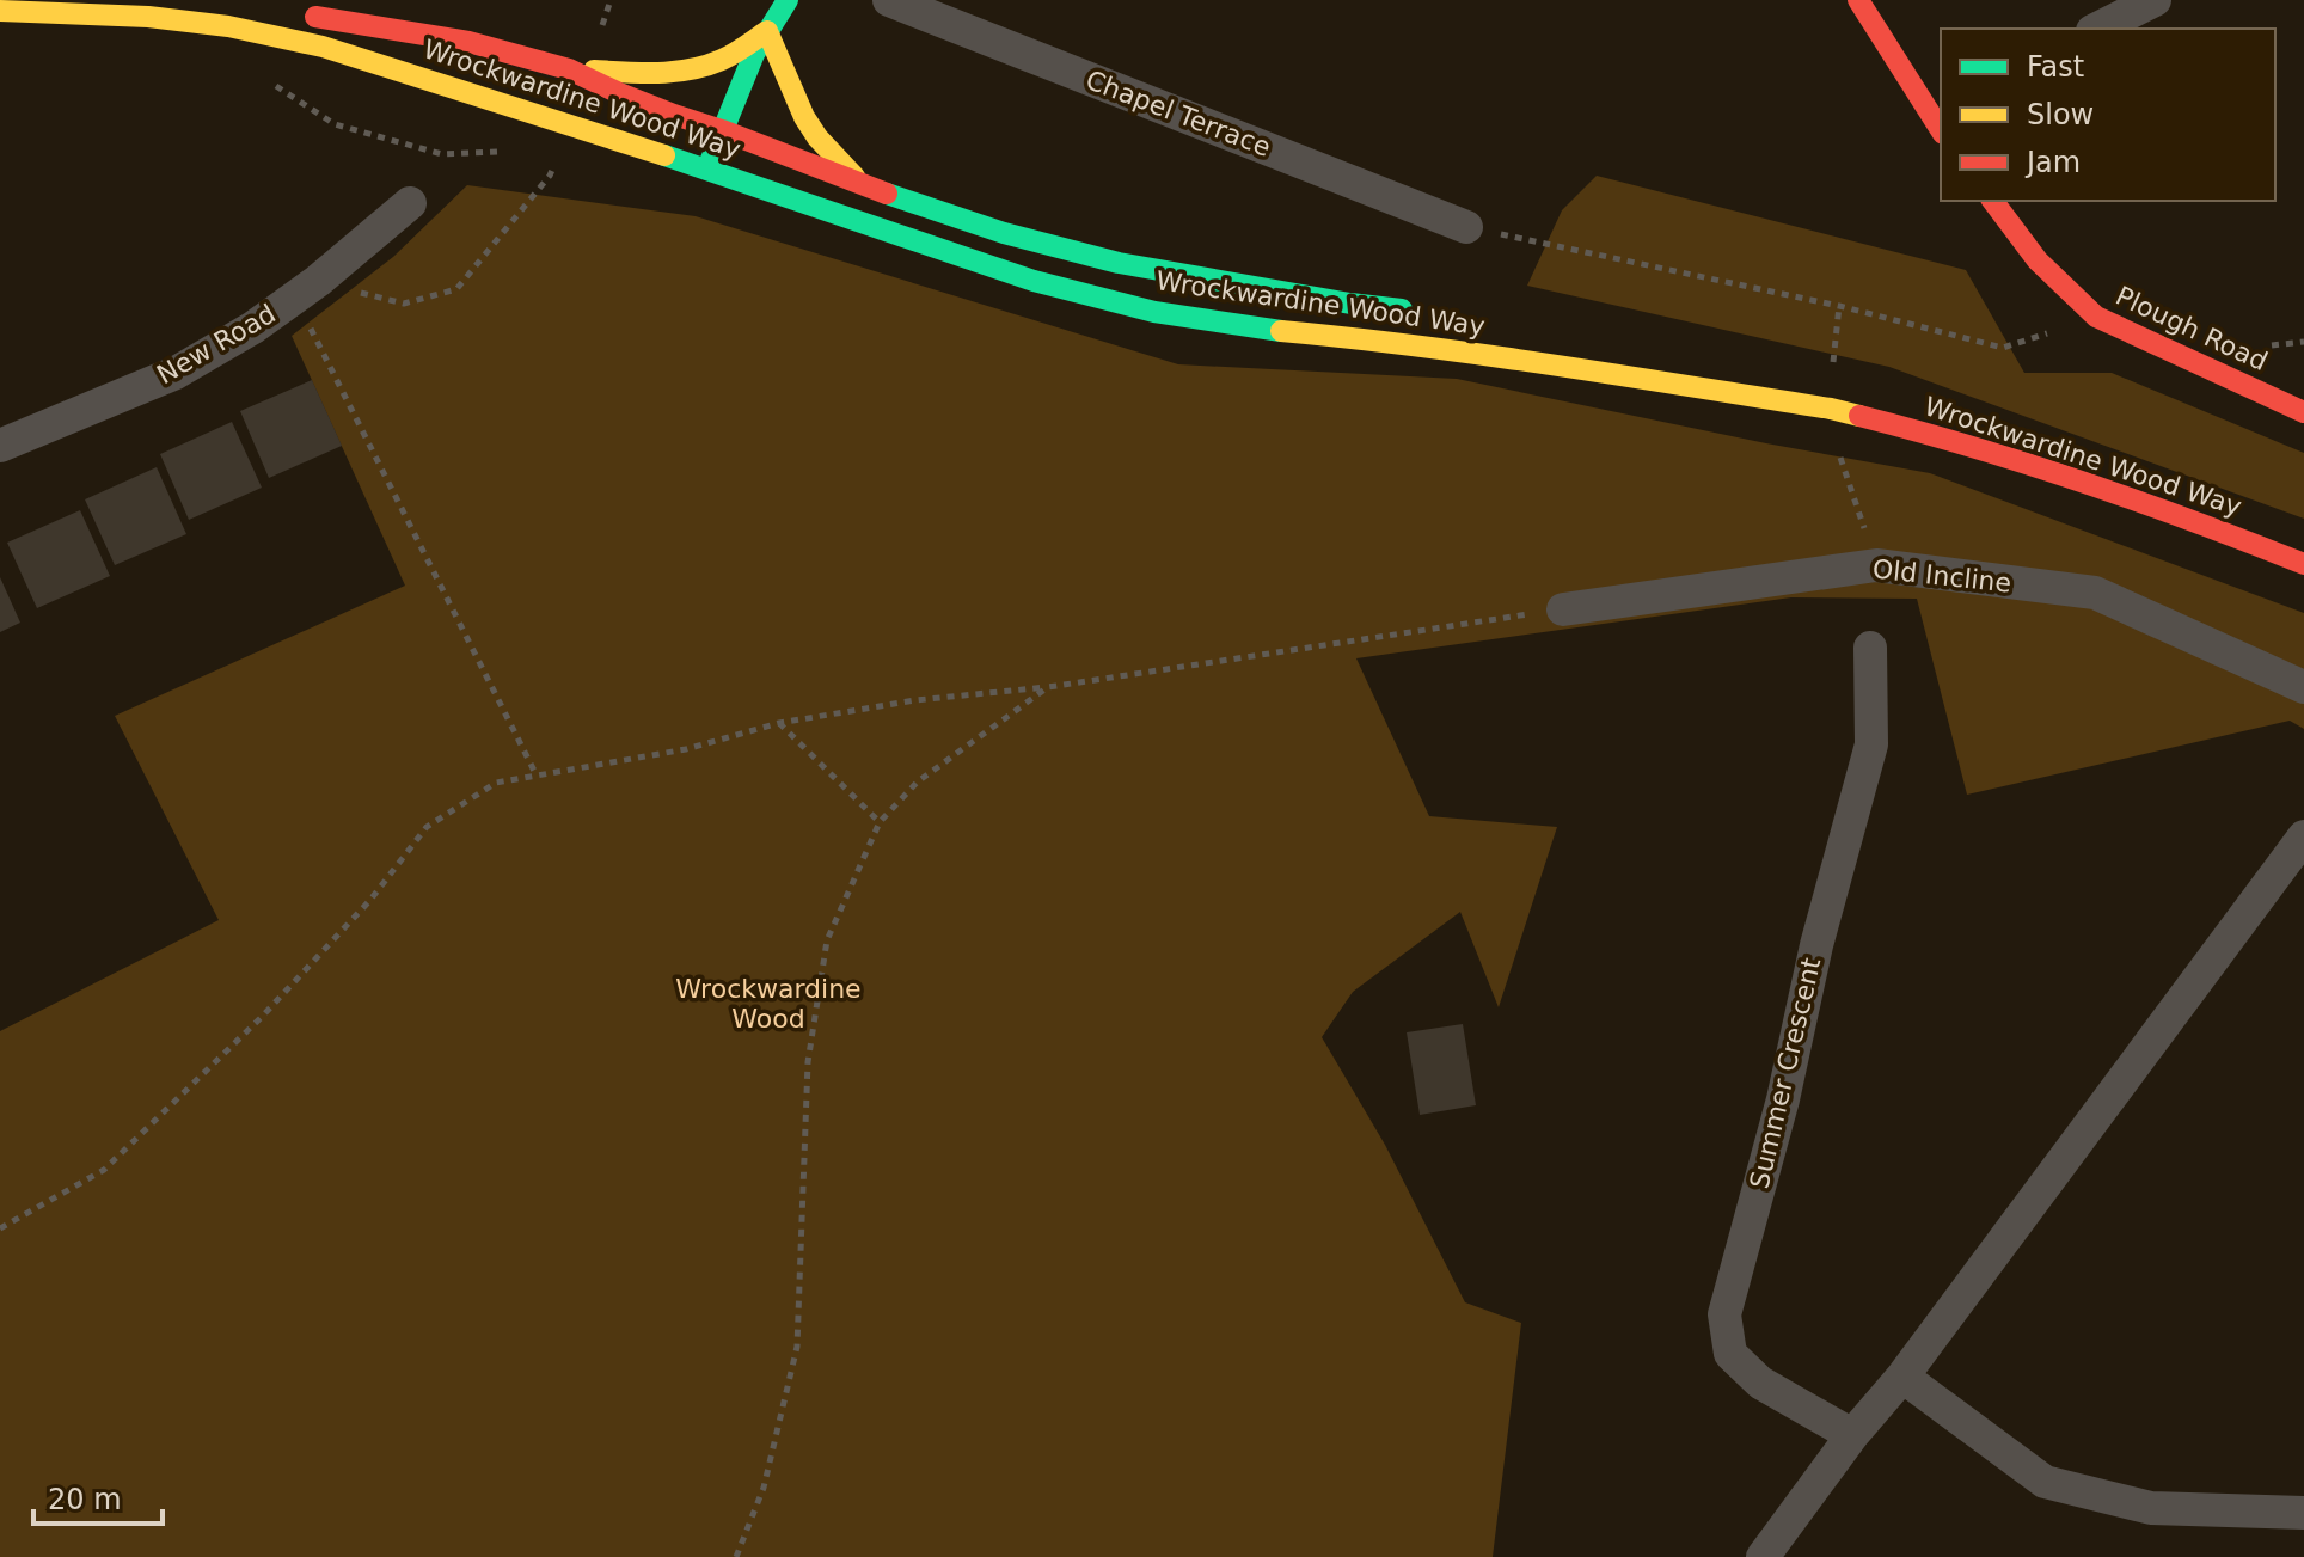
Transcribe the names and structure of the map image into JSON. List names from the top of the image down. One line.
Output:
{"streets":{"main road":["Wrockwardine Wood Way","Plough Road"],"street":["Chapel Terrace","New Road","Old Incline","Summer Crescent"]},"parks":["Wrockwardine Wood"],"legend":["Fast","Slow","Jam"],"scale_bar":"20 m"}
